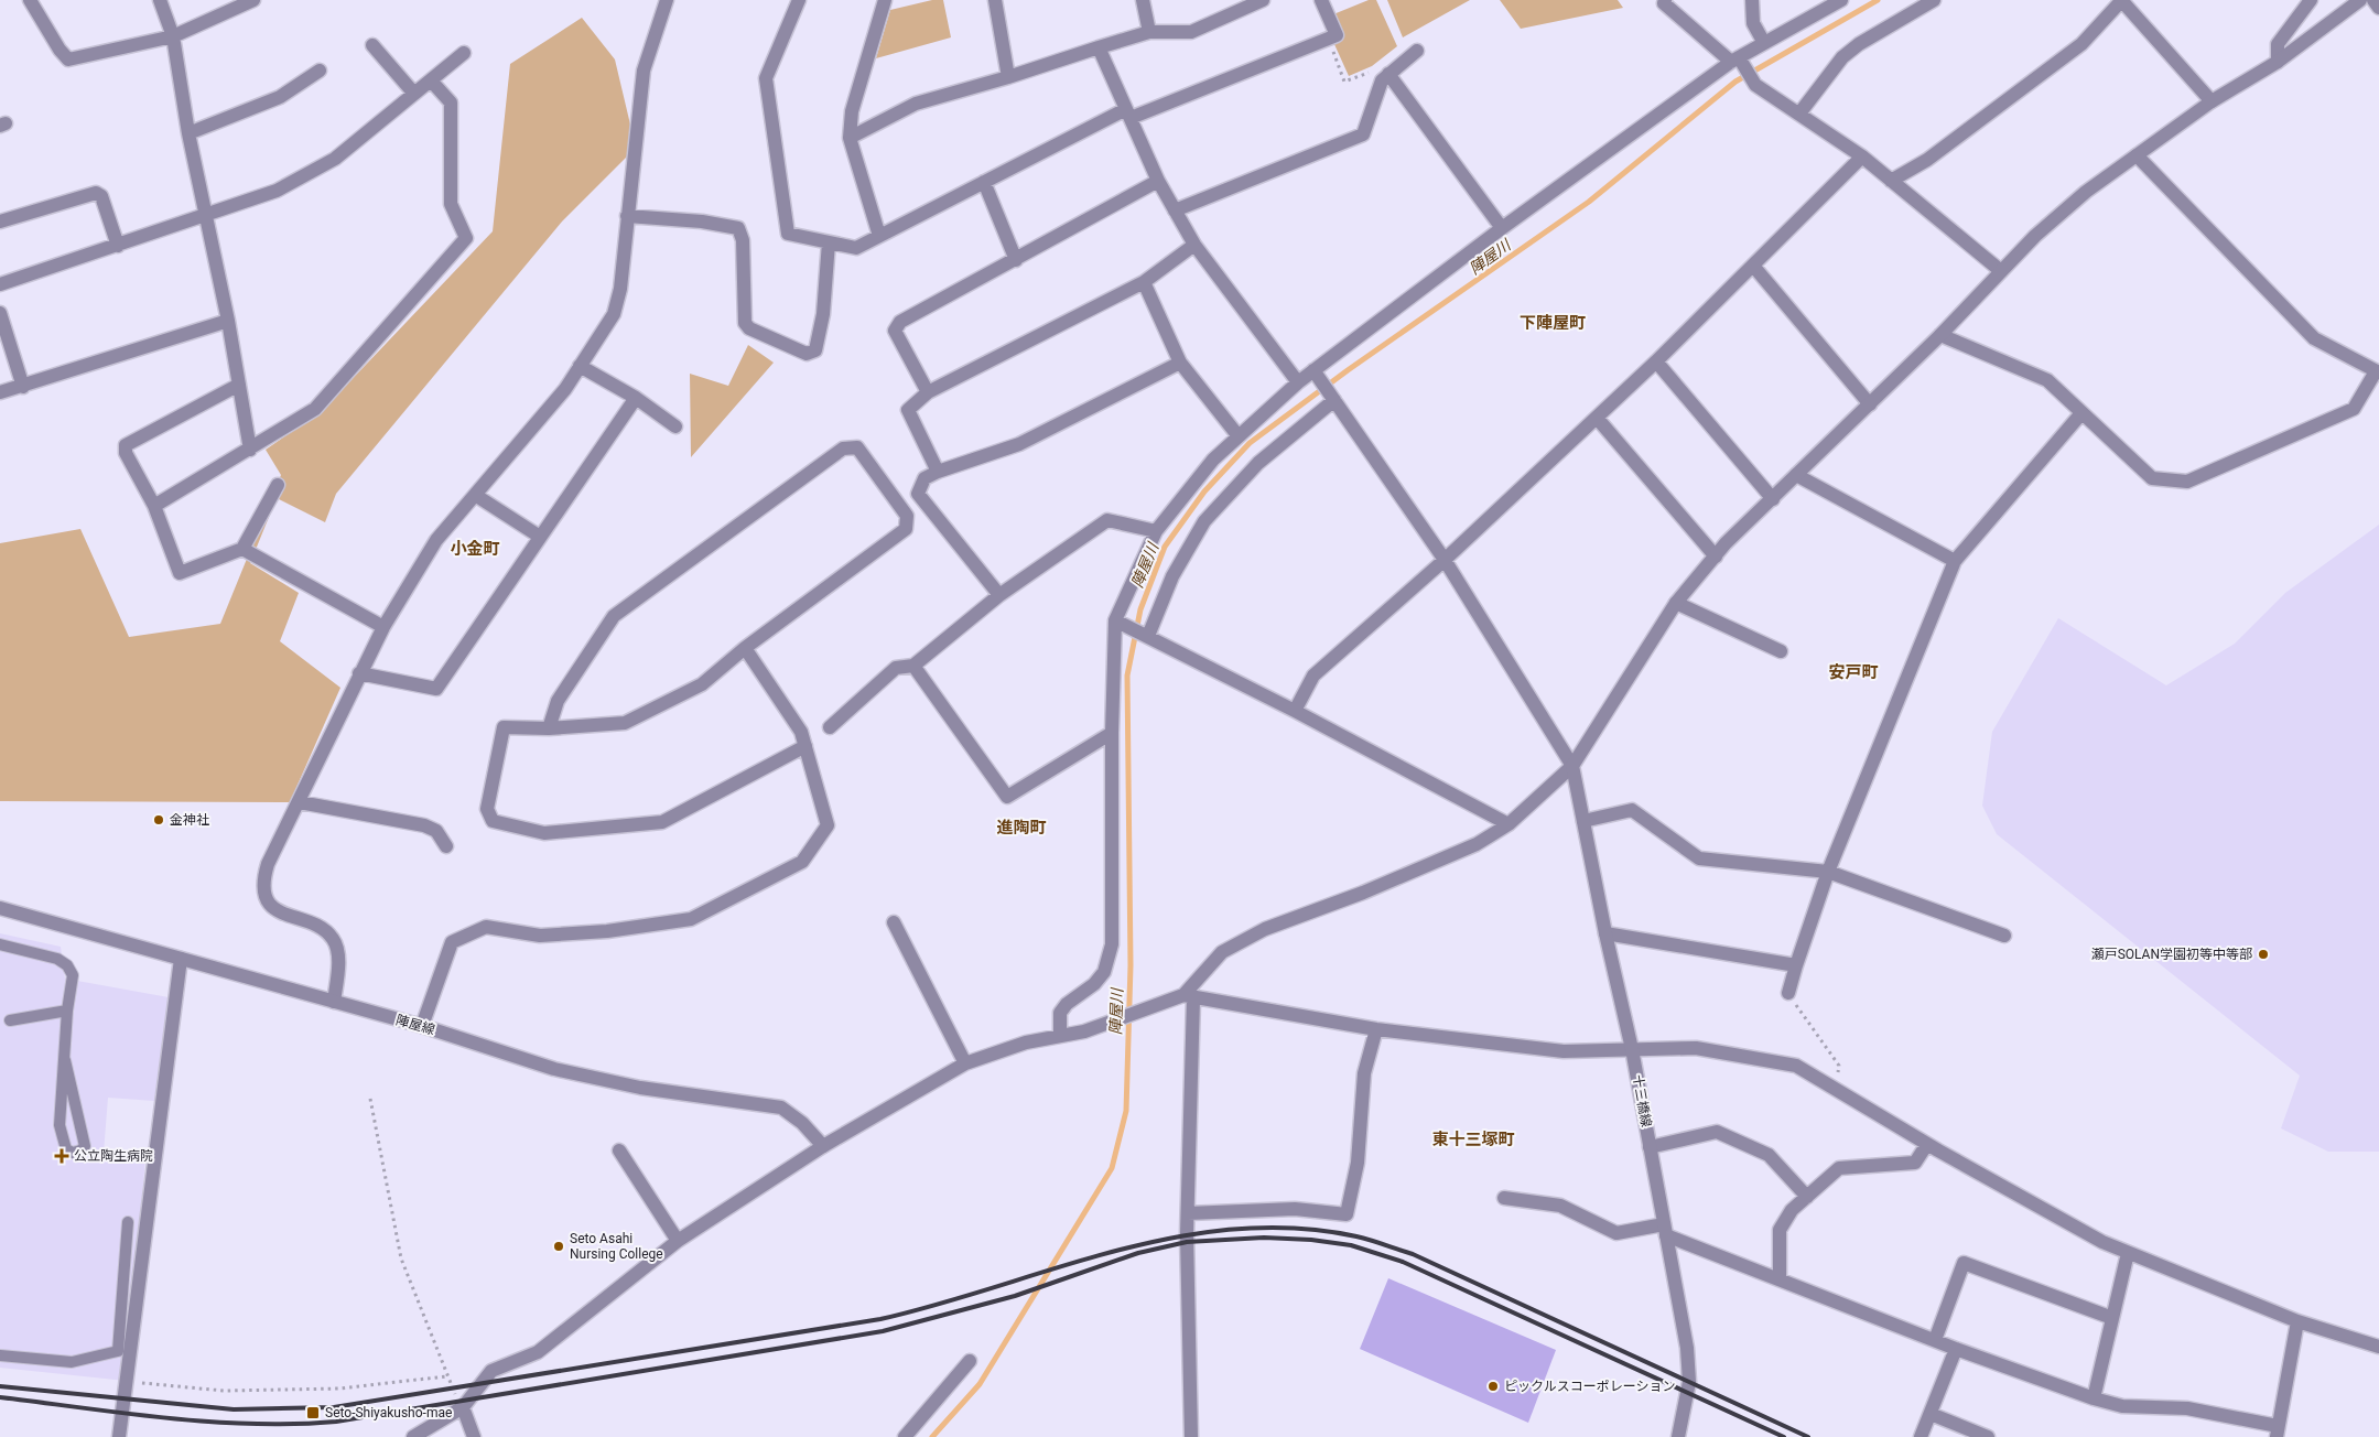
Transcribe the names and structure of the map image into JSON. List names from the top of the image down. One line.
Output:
{"streets":{"street":["陣屋線","十三橋線"]},"districts":["下陣屋町","小金町","安戸町","進陶町","東十三塚町"],"water":["陣屋川"],"places":{"other":["金神社","瀬戸SOLAN学園初等中等部","Seto Asahi Nursing College","ピックルスコーポレーション"],"health":["公立陶生病院"],"transit":["Seto-Shiyakusho-mae"]}}
